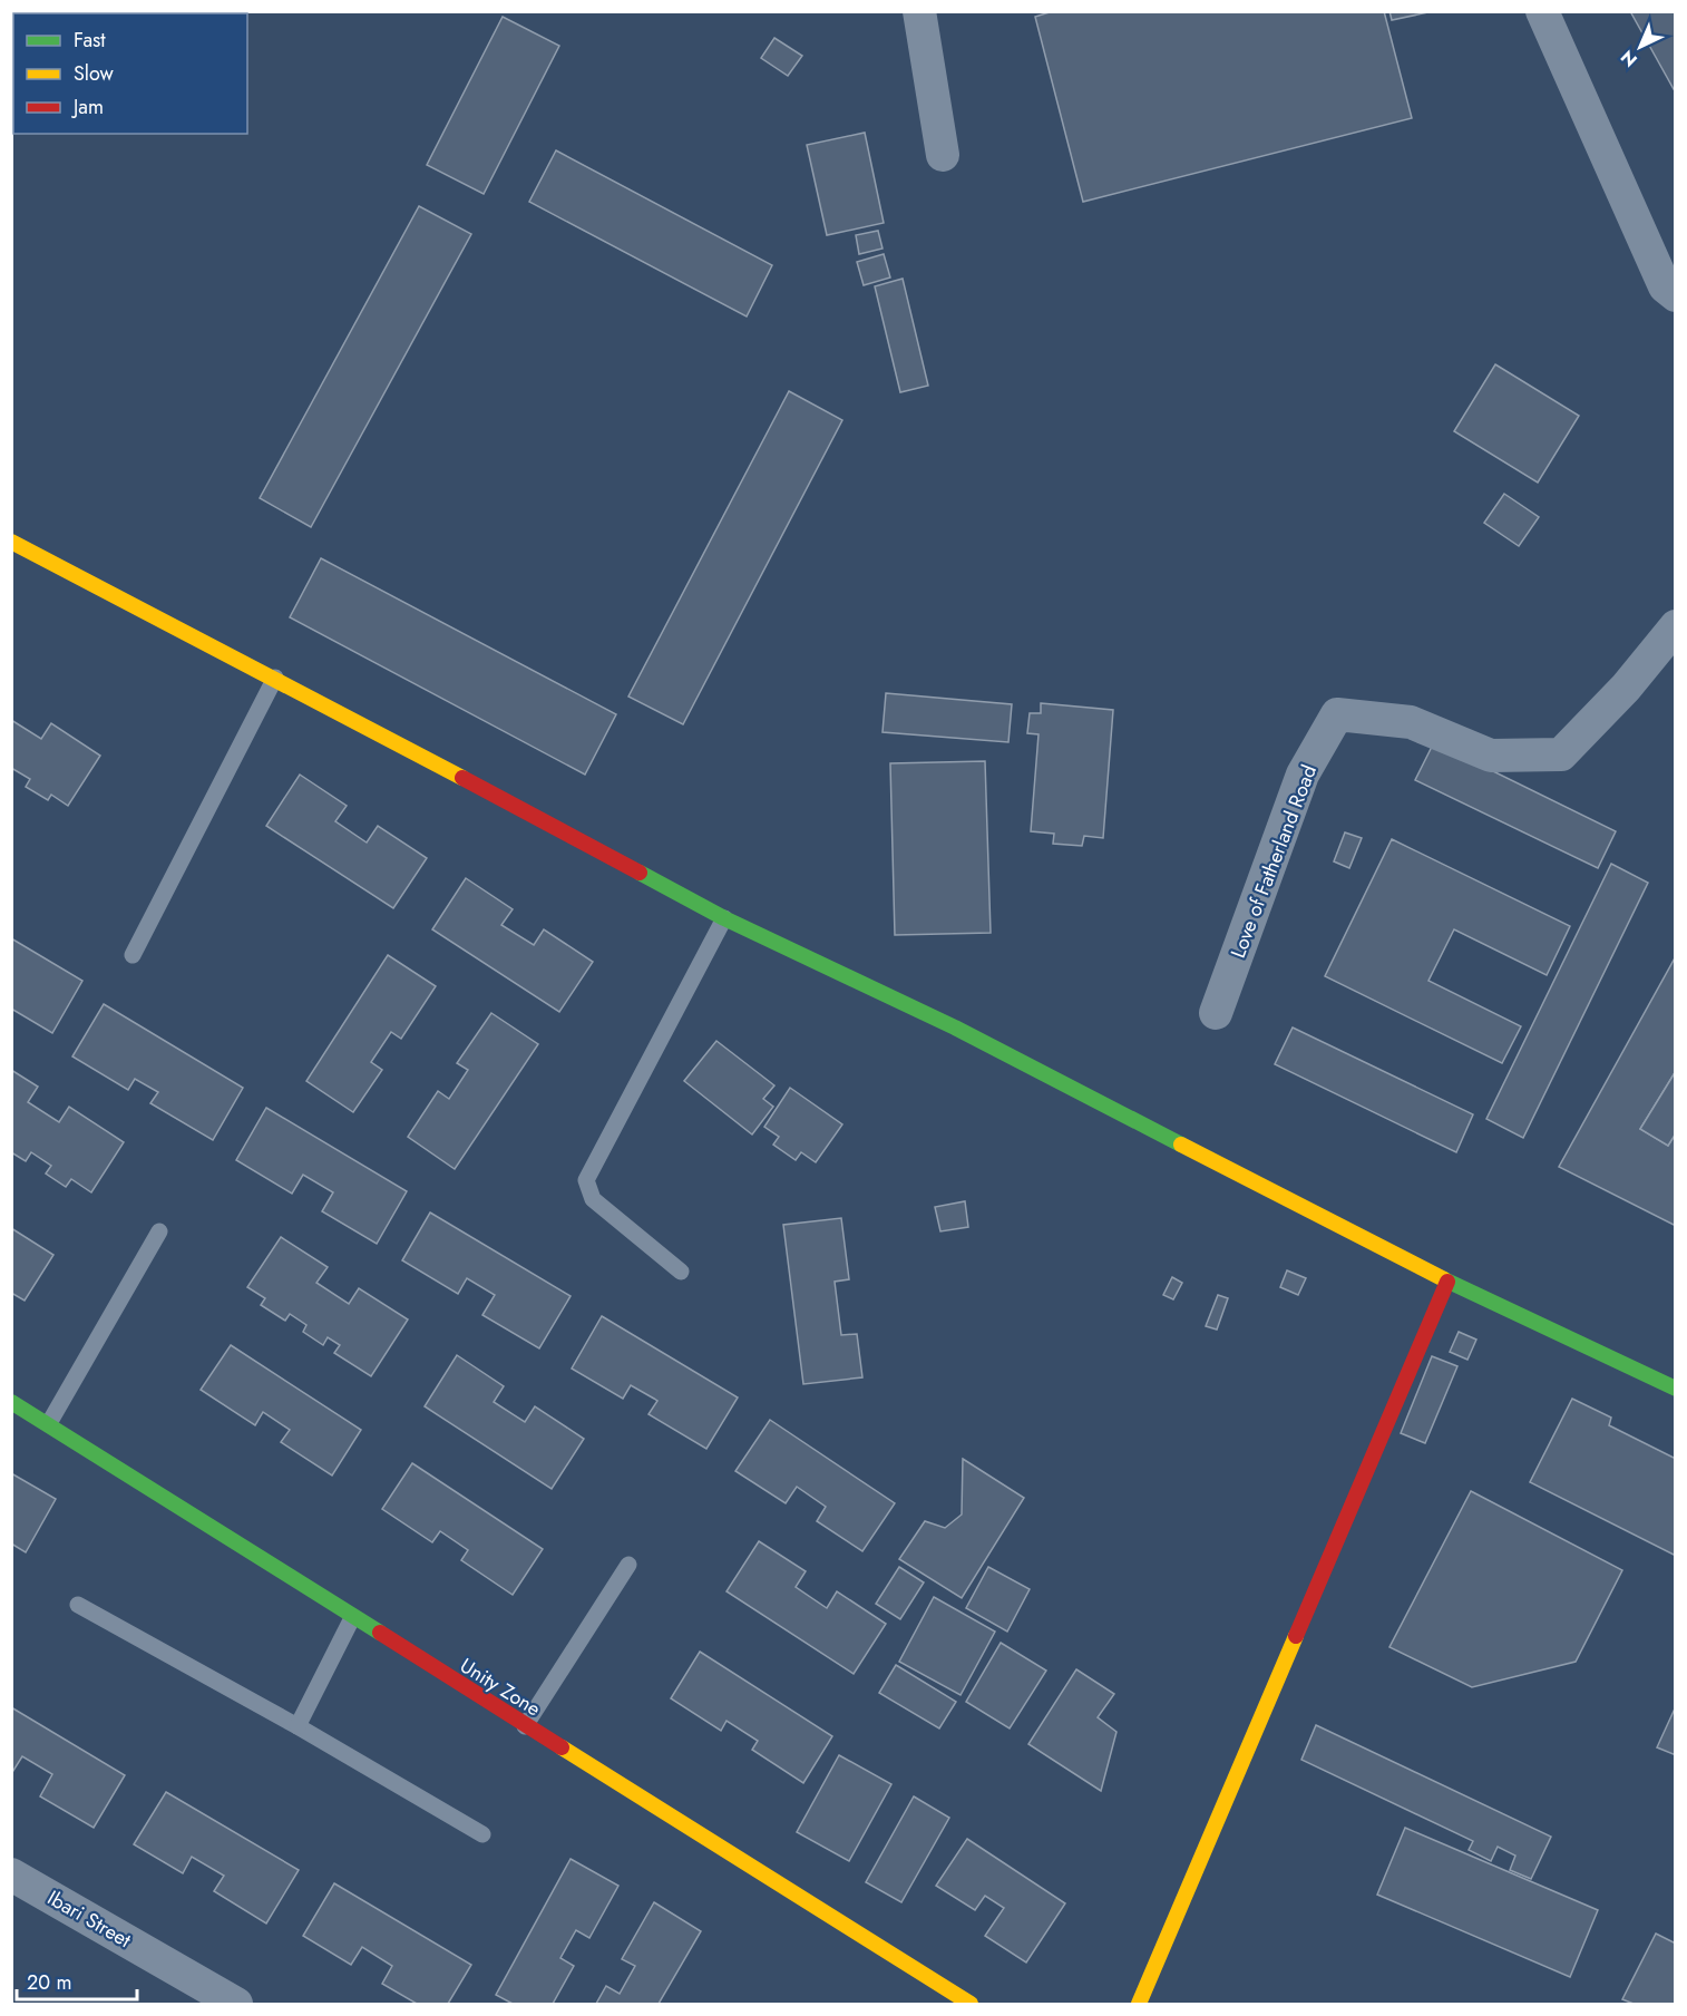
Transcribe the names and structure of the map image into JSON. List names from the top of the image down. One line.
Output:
{"streets":{"street":["Love of Fatherland Road","Unity Zone","Ibari Street"]},"legend":["Fast","Slow","Jam"],"scale_bar":"20 m","north":"bottom left"}
